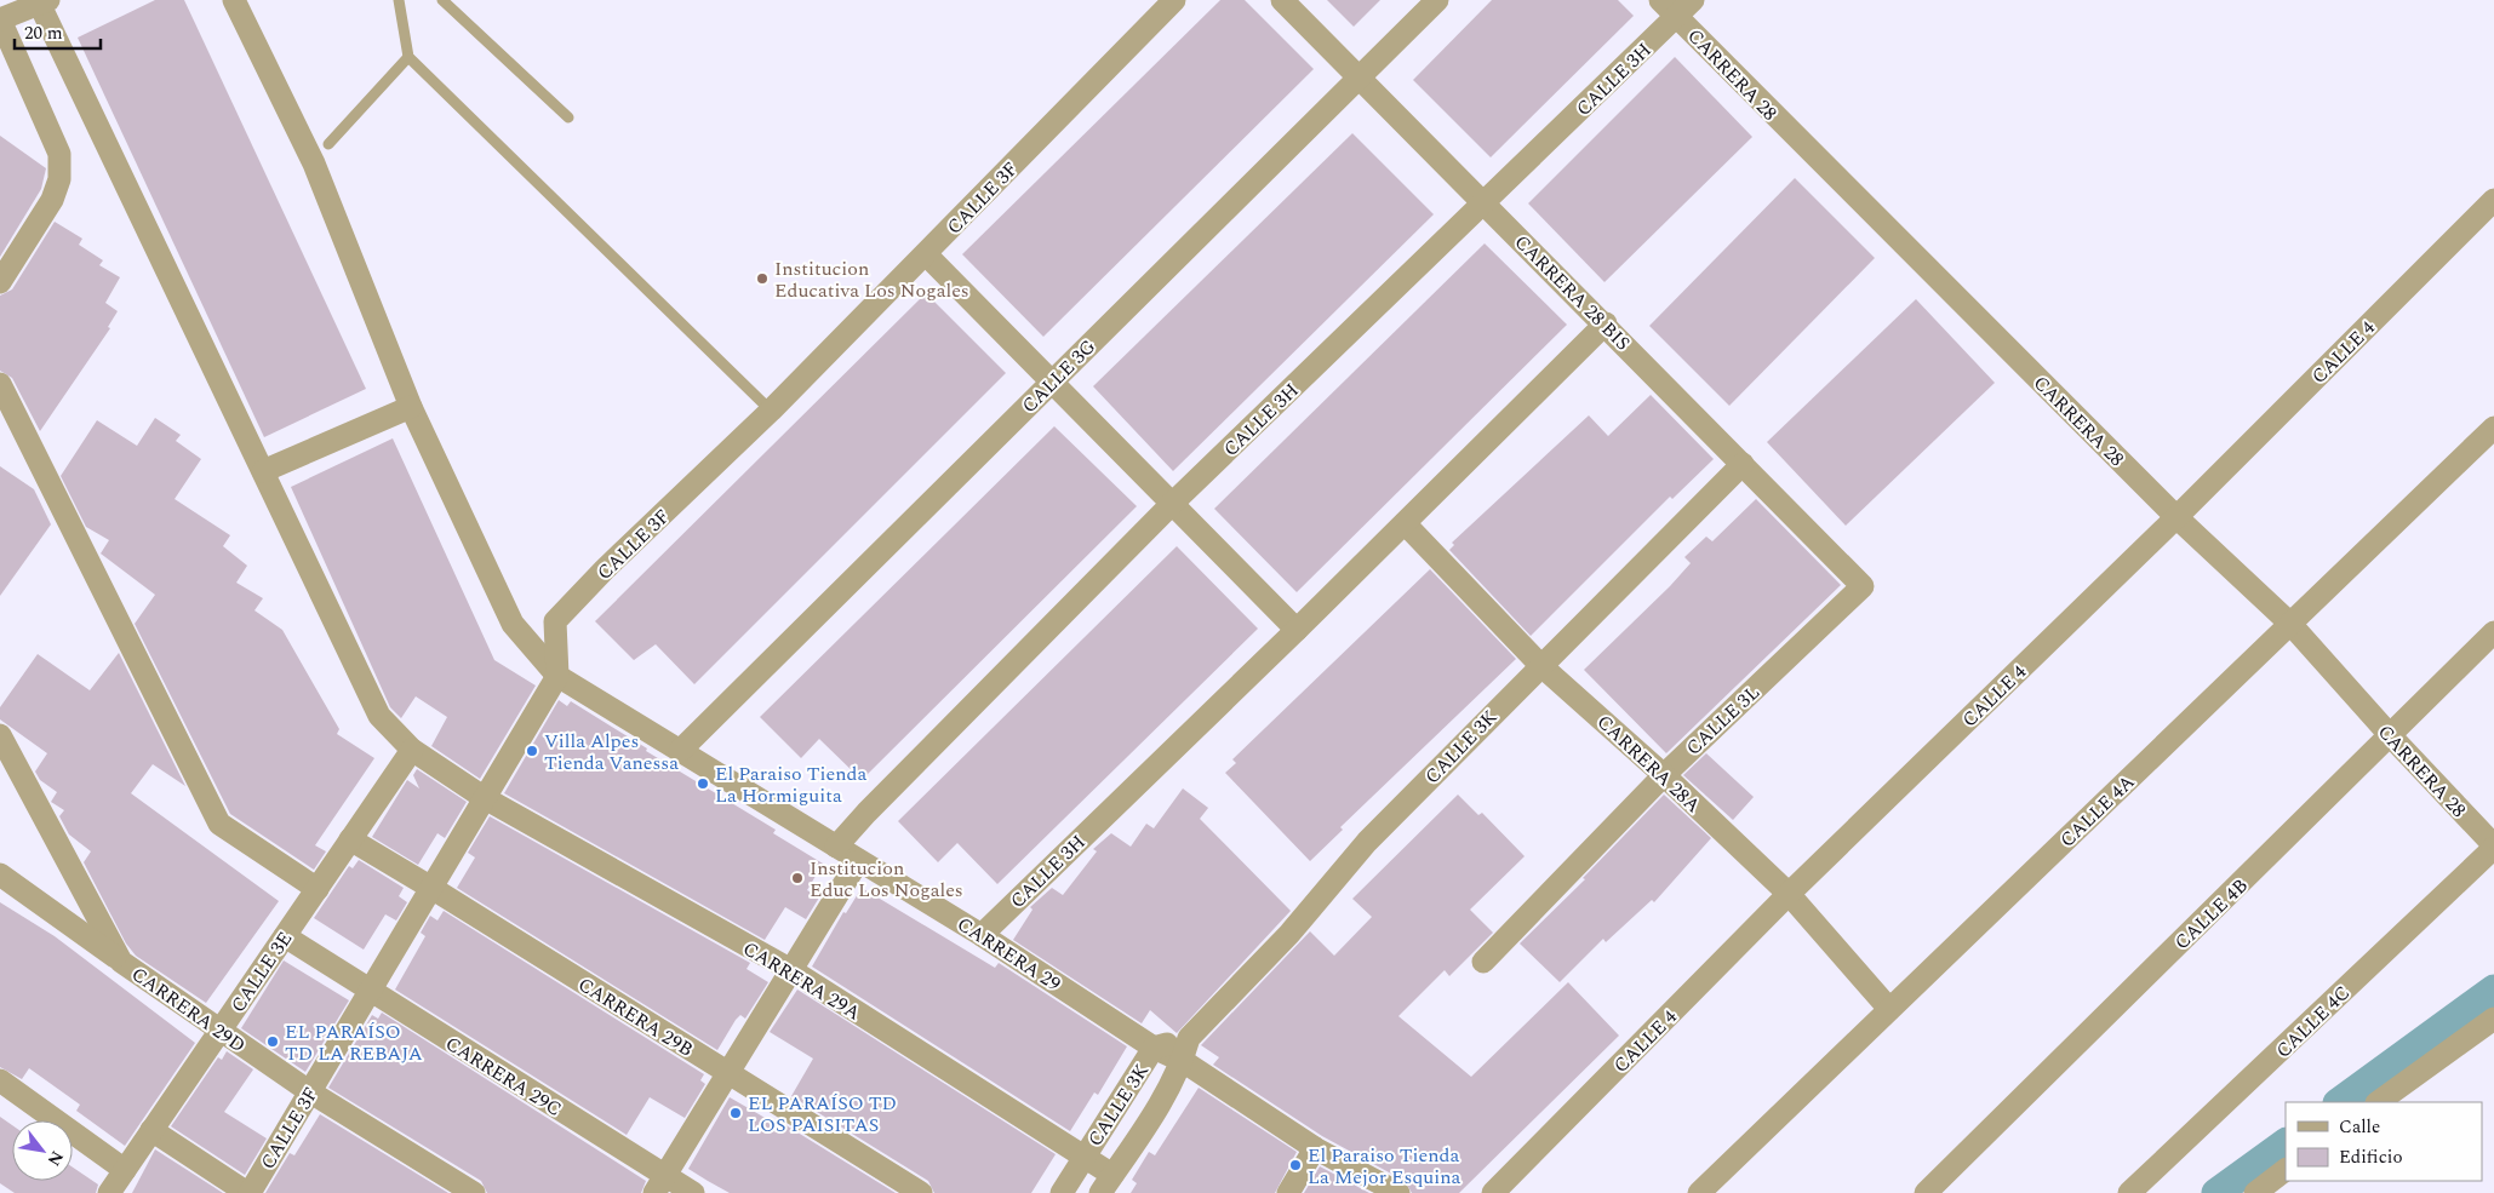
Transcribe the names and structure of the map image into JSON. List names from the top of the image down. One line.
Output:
{"streets":{"street":["CARRERA 28","CALLE 3H","CALLE 3F","CARRERA 28 BIS","CALLE 4","CALLE 3G","CALLE 3L","CALLE 3K","CARRERA 28A","CALLE 4A","CALLE 4B","CARRERA 29","CALLE 3E","CARRERA 29A","CARRERA 29D","CARRERA 29B","CALLE 4C","CARRERA 29C"]},"crossings":[["CARRERA 28","CALLE 3H"],["CARRERA 28","CALLE 4"],["CARRERA 28","CALLE 4A"],["CARRERA 28","CALLE 4B"],["CARRERA 28","CALLE 4C"],["CALLE 3H","CARRERA 28 BIS"],["CALLE 3H","CARRERA 28A"],["CALLE 3H","CARRERA 29"],["CALLE 3F","CARRERA 29"],["CALLE 3F","CARRERA 29A"],["CALLE 3F","CARRERA 29D"],["CALLE 3F","CARRERA 29B"],["CALLE 3F","CARRERA 29C"],["CARRERA 28 BIS","CALLE 3G"],["CARRERA 28 BIS","CALLE 3L"],["CARRERA 28 BIS","CALLE 3K"],["CALLE 4","CARRERA 28A"],["CALLE 3G","CARRERA 29"],["CALLE 3L","CARRERA 28A"],["CALLE 3K","CARRERA 28A"],["CALLE 3K","CARRERA 29"],["CALLE 3K","CARRERA 29A"],["CARRERA 28A","CALLE 4A"],["CALLE 3E","CARRERA 29A"],["CALLE 3E","CARRERA 29D"],["CALLE 3E","CARRERA 29B"],["CALLE 3E","CARRERA 29C"]],"places":["Institucion Educativa Los Nogales","Villa Alpes Tienda Vanessa","El Paraiso Tienda La Hormiguita","Institucion Educ Los Nogales","EL PARAÍSO TD LA REBAJA","EL PARAÍSO TD LOS PAISITAS","El Paraiso Tienda La Mejor Esquina"],"legend":["Calle","Edificio"],"scale_bar":"20 m","north":"bottom right"}
